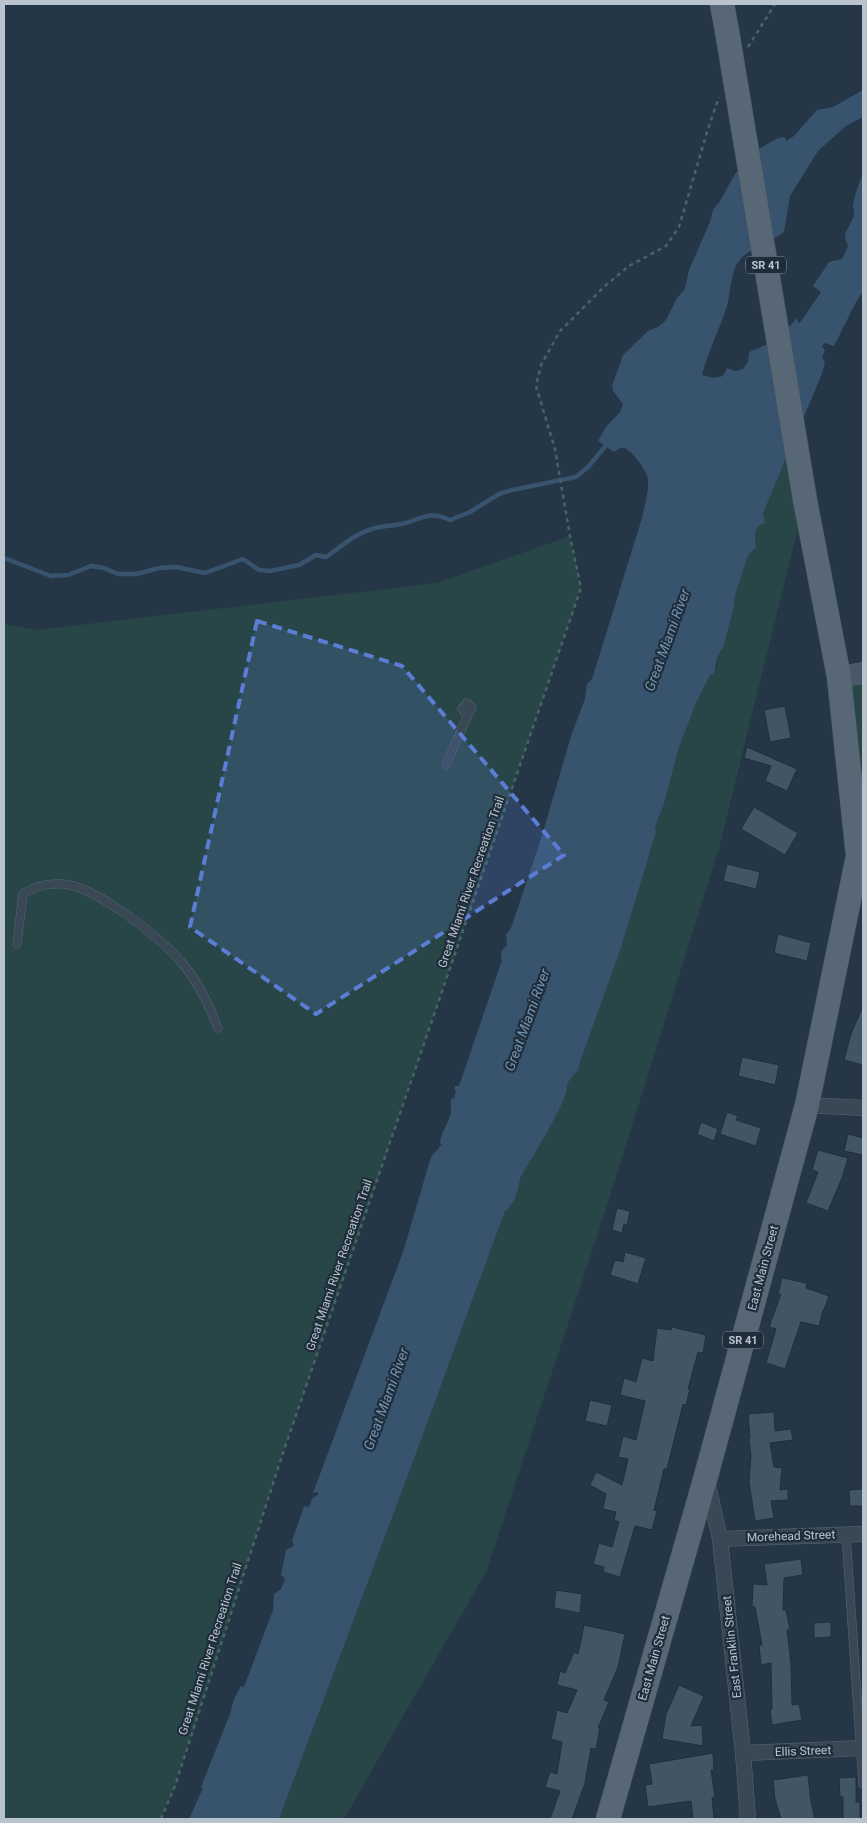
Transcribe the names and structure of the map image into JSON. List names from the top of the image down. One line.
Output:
{"streets":{"main road":["SR 41","East Main Street"],"street":["Morehead Street","East Franklin Street","Ellis Street"],"path":["Great Miami River Recreation Trail"]},"crossings":[["SR 41","East Main Street"],["East Main Street","East Franklin Street"],["Morehead Street","East Franklin Street"],["East Franklin Street","Ellis Street"]],"water":["Great Miami River"]}
